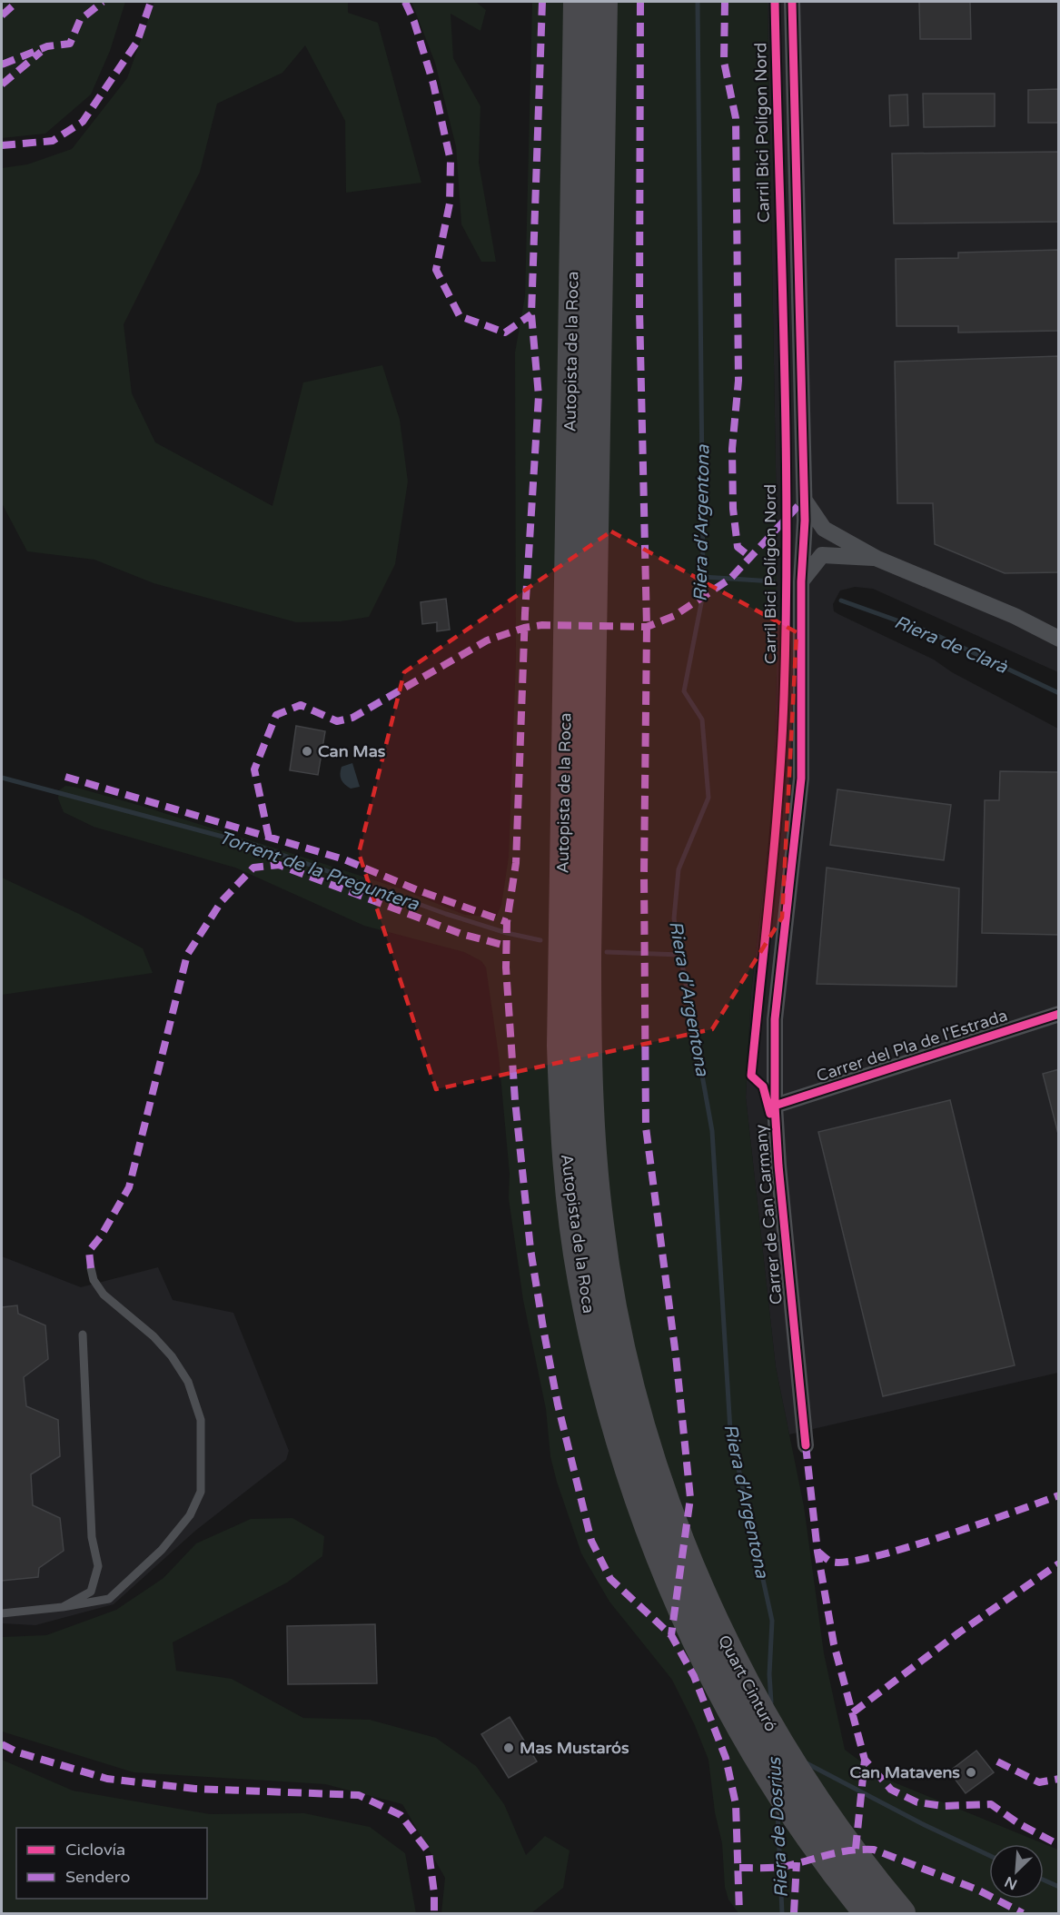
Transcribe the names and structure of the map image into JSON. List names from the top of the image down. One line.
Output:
{"streets":{"highway":["Autopista de la Roca","Quart Cinturó"],"street":["Carrer del Pla de l'Estrada","Carrer de Can Carmany"],"cycle path":["Carril Bici Polígon Nord"]},"crossings":[["Autopista de la Roca","Quart Cinturó"],["Carrer del Pla de l'Estrada","Carrer de Can Carmany"]],"water":["Riera d'Argentona","Riera de Clarà","Torrent de la Preguntera","Riera de Dosrius"],"places":["Can Mas","Mas Mustarós","Can Matavens"],"legend":["Ciclovía","Sendero"],"north":"bottom left"}
